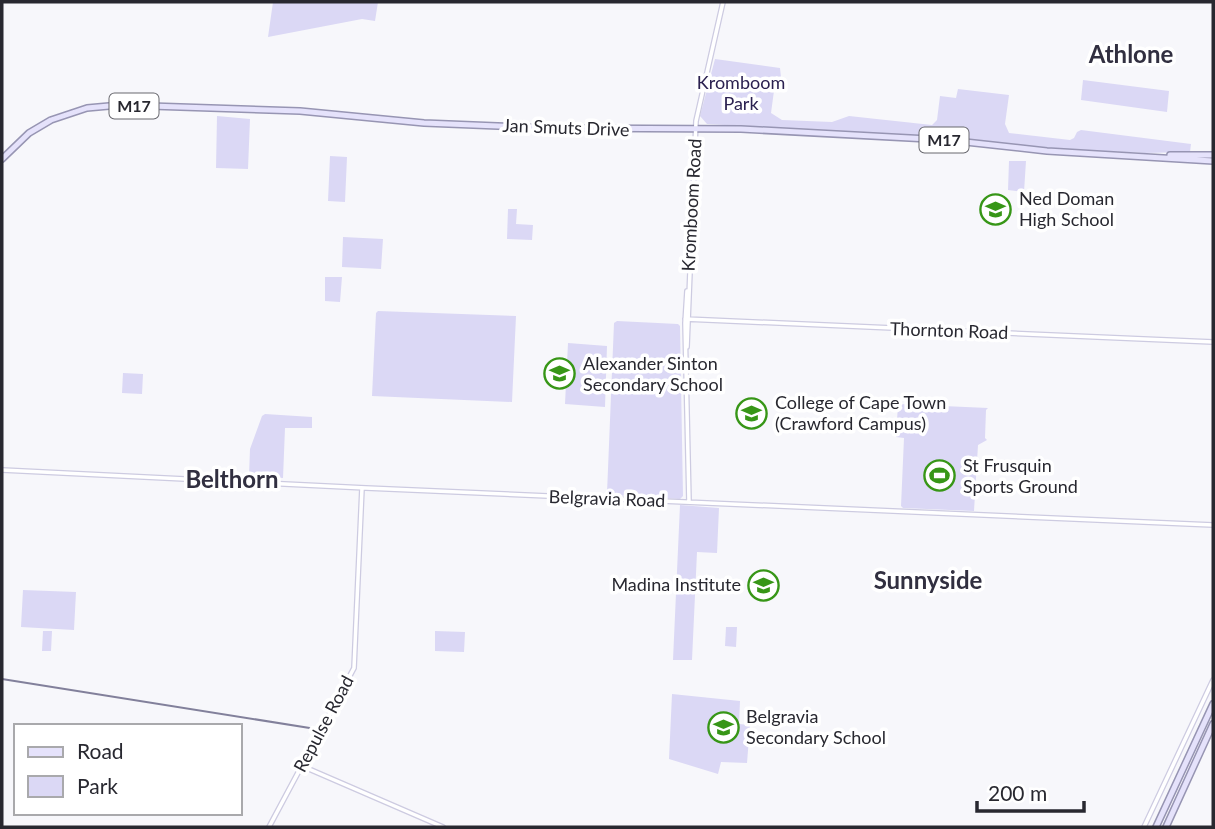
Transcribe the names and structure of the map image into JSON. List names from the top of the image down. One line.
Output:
{"streets":{"main road":["M17","Jan Smuts Drive"],"street":["Kromboom Road","Thornton Road","Belgravia Road","Repulse Road"]},"crossings":[["Jan Smuts Drive","Kromboom Road"],["Kromboom Road","Thornton Road"],["Kromboom Road","Belgravia Road"],["Belgravia Road","Repulse Road"]],"districts":["Athlone","Belthorn","Sunnyside"],"parks":["Kromboom Park"],"places":{"school or university":["Ned Doman High School","Alexander Sinton Secondary School","College of Cape Town (Crawford Campus)","Madina Institute","Belgravia Secondary School"],"sports":["St Frusquin Sports Ground"]},"legend":["Road","Park"],"scale_bar":"200 m"}
